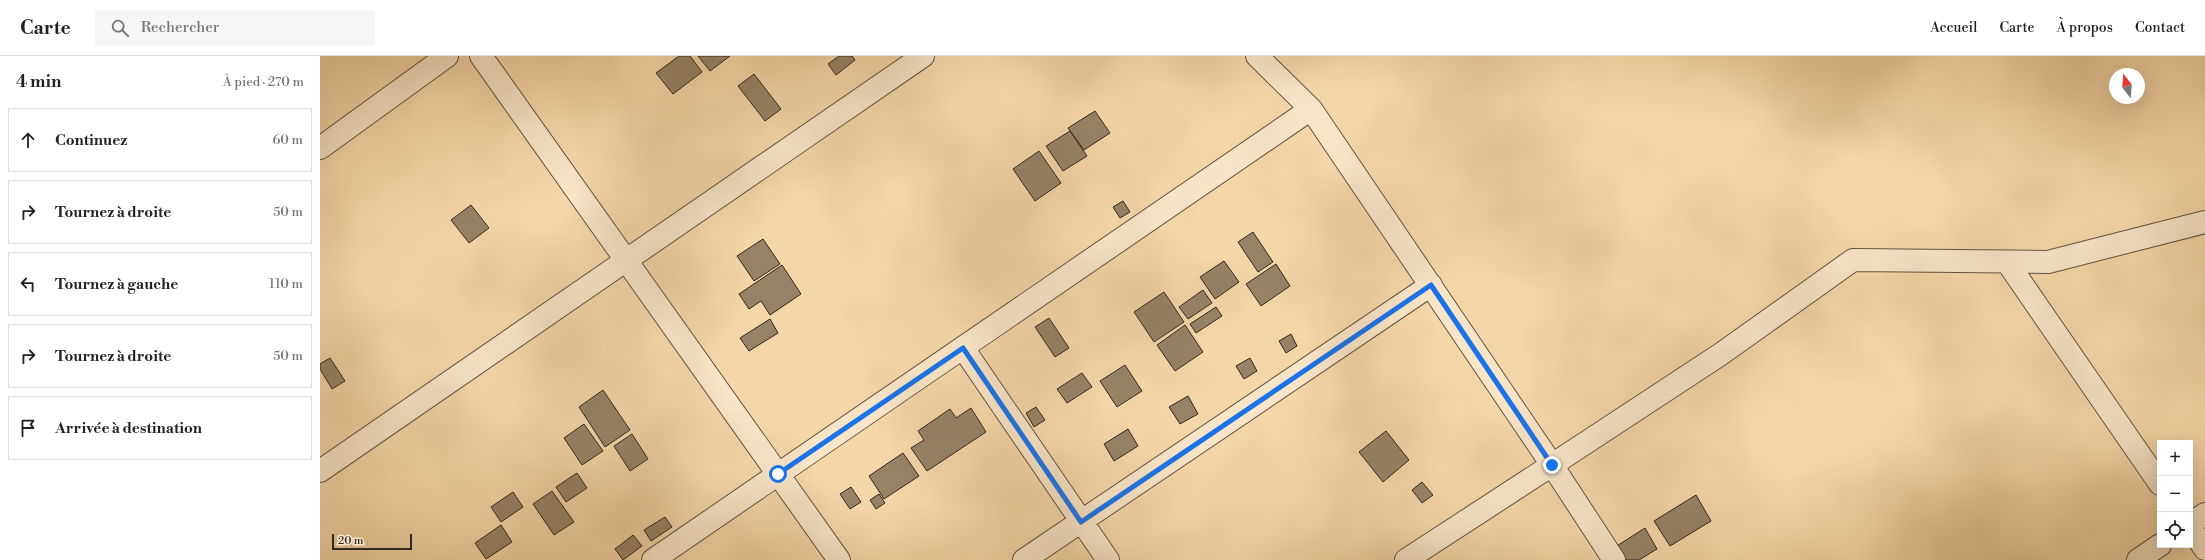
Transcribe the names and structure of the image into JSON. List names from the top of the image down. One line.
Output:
{"scale_bar":"20 m","north":"top","page":{"header":"Carte","search":"Rechercher","nav":["Accueil","Carte","À propos","Contact"],"heading":["4 min","À pied · 270 m"],"list":[["Continuez","60 m"],["Tournez à droite","50 m"],["Tournez à gauche","110 m"],["Tournez à droite","50 m"],"Arrivée à destination"],"map_buttons":["+","−"],"scale":"20 m"}}
